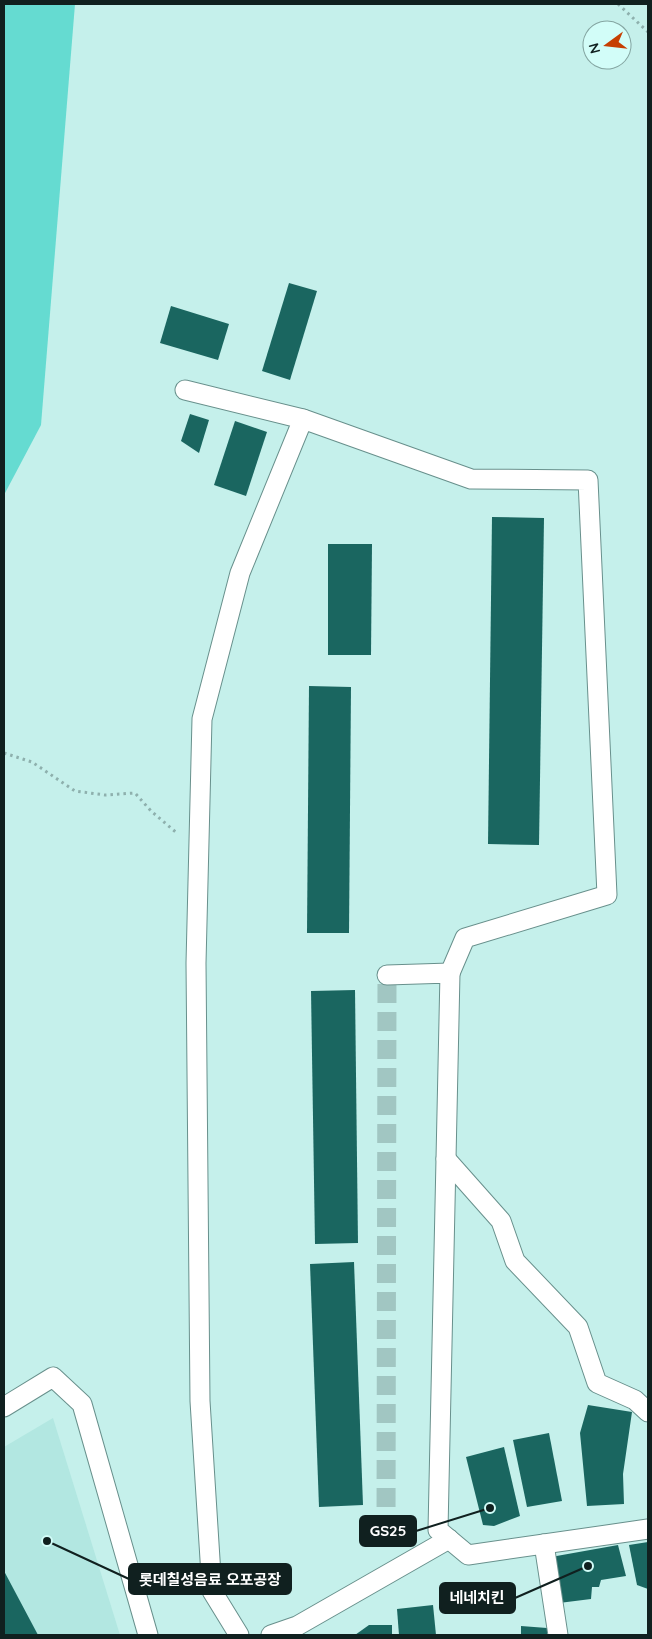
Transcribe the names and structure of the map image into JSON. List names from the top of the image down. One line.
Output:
{"places":["GS25","롯데칠성음료 오포공장","네네치킨"],"north":"left"}
